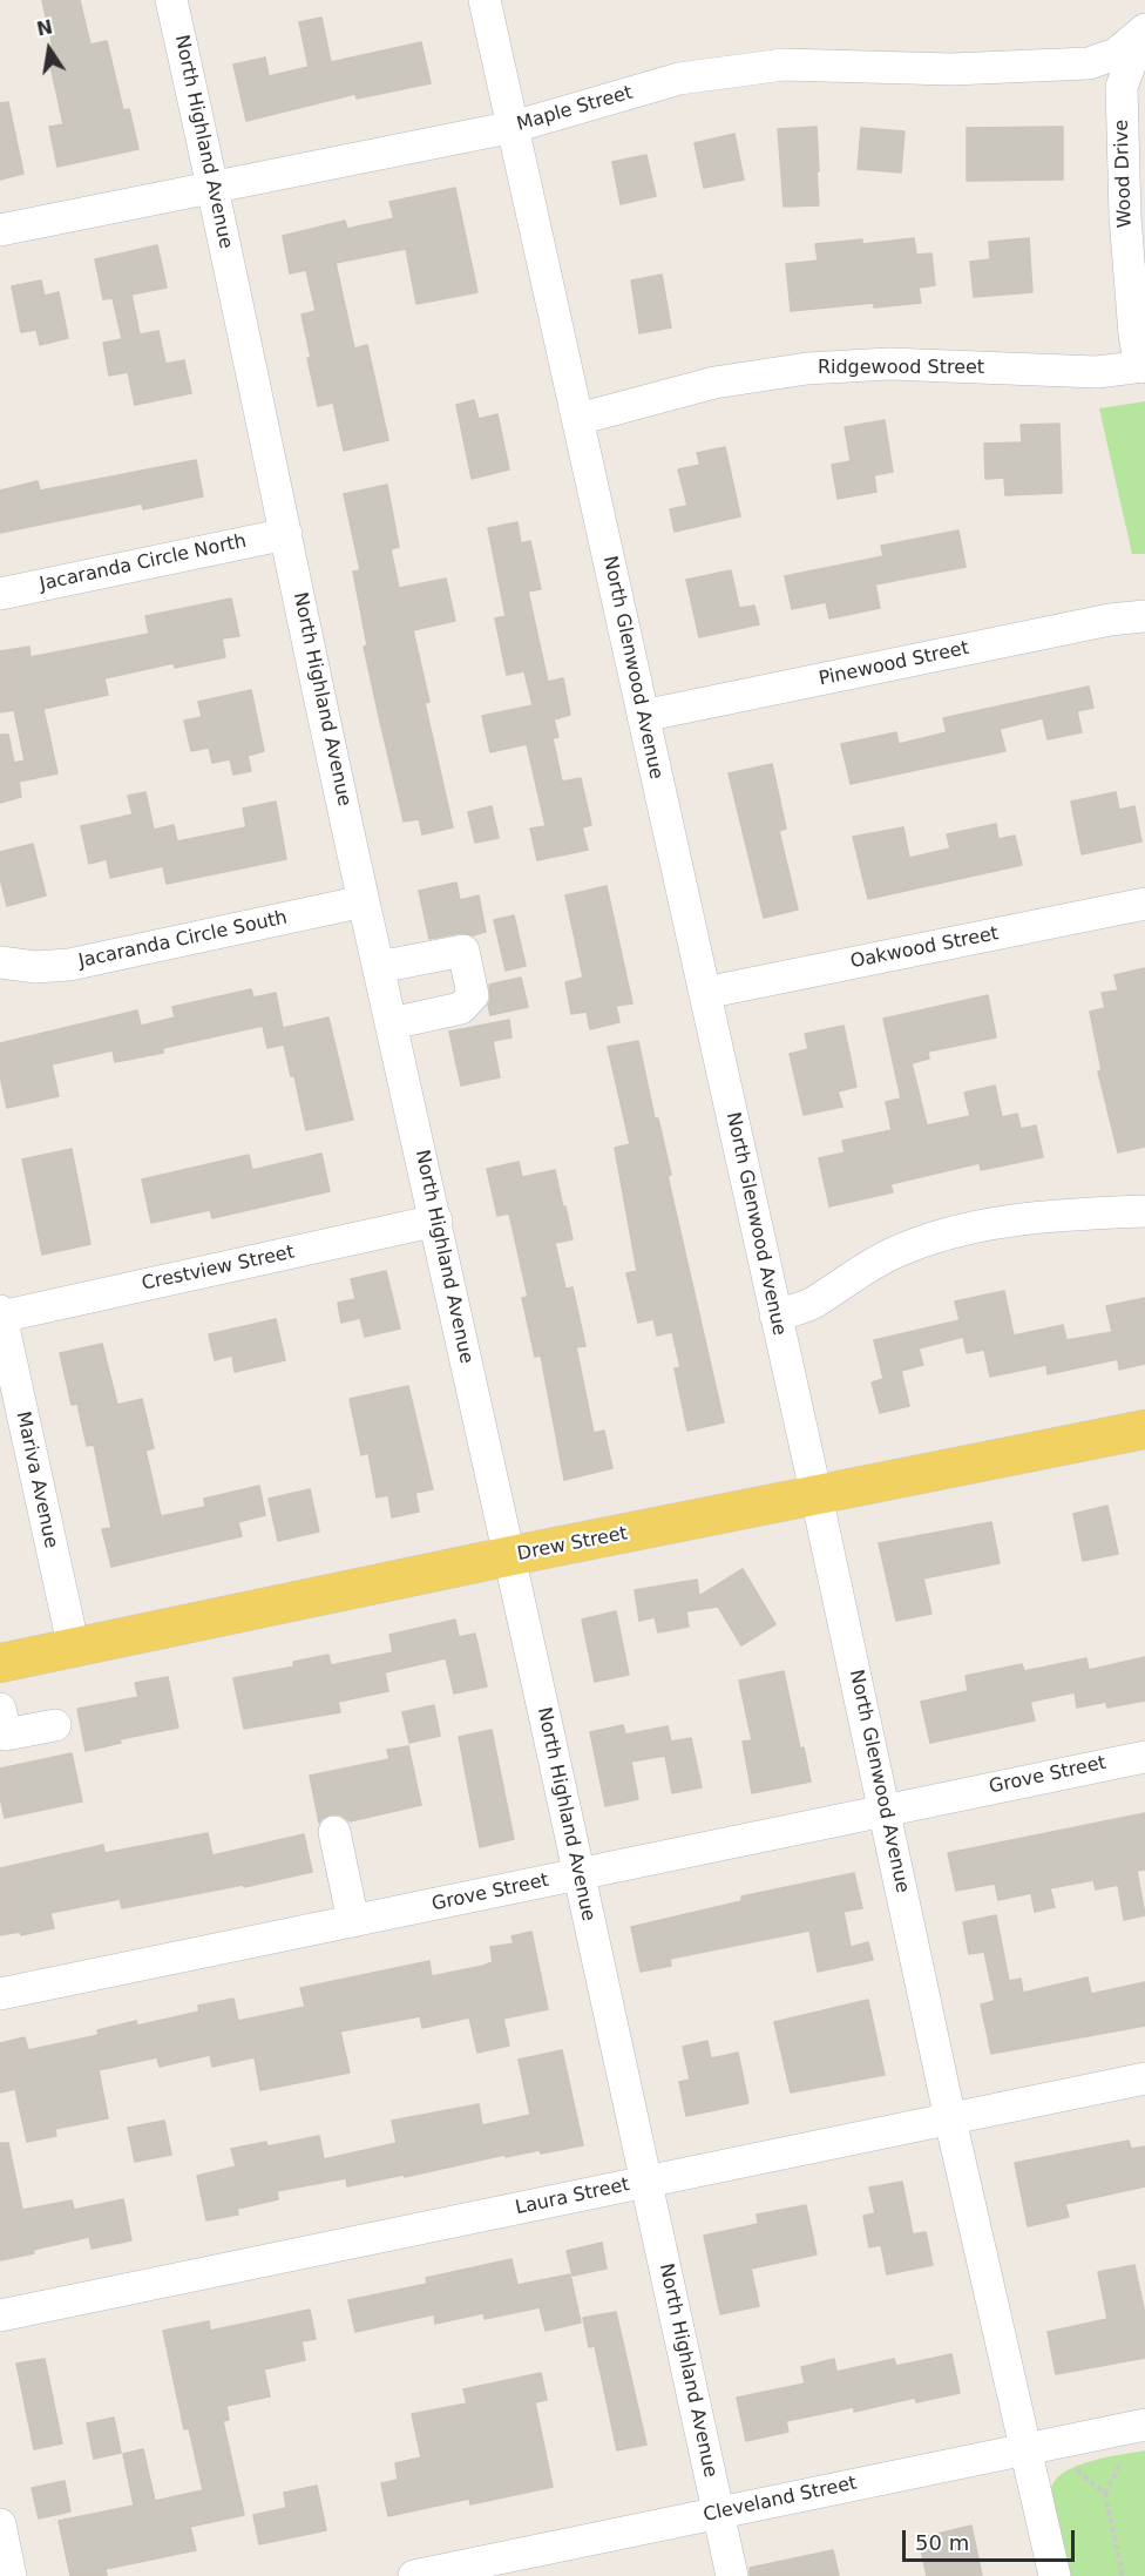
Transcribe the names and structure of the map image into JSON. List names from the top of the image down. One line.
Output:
{"streets":{"main road":["Drew Street"],"street":["Maple Street","North Highland Avenue","Wood Drive","Ridgewood Street","Jacaranda Circle North","Pinewood Street","North Glenwood Avenue","Jacaranda Circle South","Oakwood Street","Crestview Street","Mariva Avenue","Grove Street","Laura Street","Cleveland Street"]},"crossings":[["Maple Street","North Highland Avenue"],["Maple Street","Wood Drive"],["Maple Street","North Glenwood Avenue"],["North Highland Avenue","Jacaranda Circle North"],["North Highland Avenue","Jacaranda Circle South"],["North Highland Avenue","Crestview Street"],["North Highland Avenue","Drew Street"],["North Highland Avenue","Grove Street"],["North Highland Avenue","Laura Street"],["North Highland Avenue","Cleveland Street"],["Wood Drive","Ridgewood Street"],["Ridgewood Street","North Glenwood Avenue"],["Pinewood Street","North Glenwood Avenue"],["North Glenwood Avenue","Oakwood Street"],["North Glenwood Avenue","Drew Street"],["North Glenwood Avenue","Grove Street"],["North Glenwood Avenue","Laura Street"],["North Glenwood Avenue","Cleveland Street"],["Crestview Street","Mariva Avenue"],["Mariva Avenue","Drew Street"]],"scale_bar":"50 m","north":"top"}
